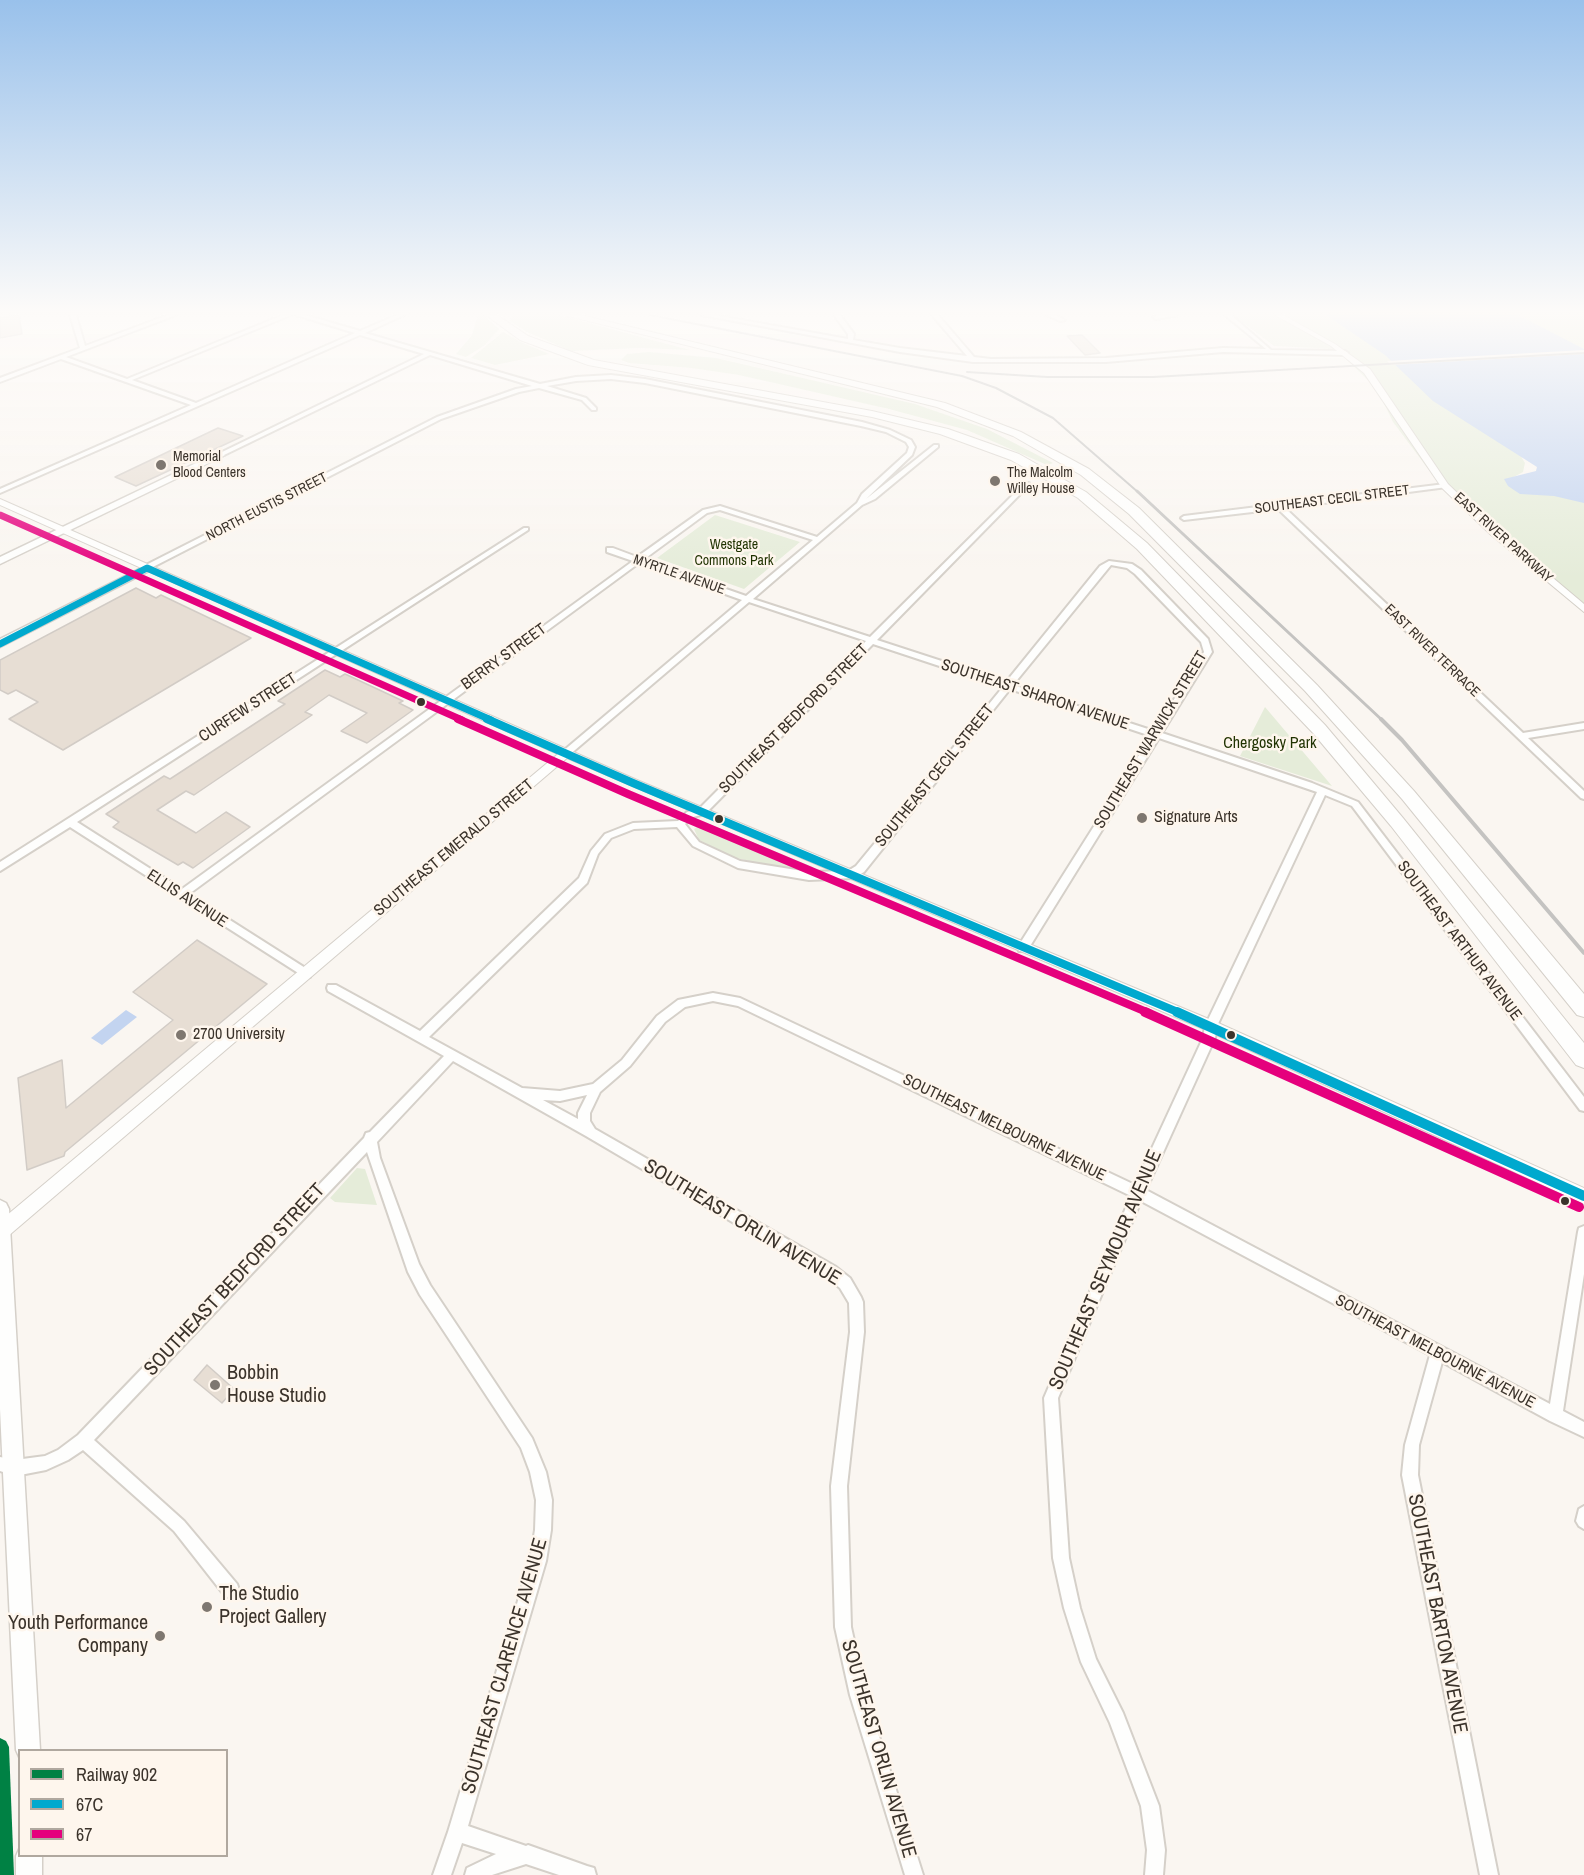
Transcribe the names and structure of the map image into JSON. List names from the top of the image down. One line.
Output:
{"streets":{"main road":["NORTH EUSTIS STREET"],"street":["SOUTHEAST CECIL STREET","EAST RIVER PARKWAY","MYRTLE AVENUE","EAST RIVER TERRACE","BERRY STREET","SOUTHEAST SHARON AVENUE","CURFEW STREET","SOUTHEAST BEDFORD STREET","SOUTHEAST WARWICK STREET","SOUTHEAST EMERALD STREET","ELLIS AVENUE","SOUTHEAST ARTHUR AVENUE","SOUTHEAST MELBOURNE AVENUE","SOUTHEAST ORLIN AVENUE","SOUTHEAST SEYMOUR AVENUE","SOUTHEAST BARTON AVENUE","SOUTHEAST CLARENCE AVENUE"]},"crossings":[["SOUTHEAST CECIL STREET","EAST RIVER PARKWAY"],["SOUTHEAST CECIL STREET","EAST RIVER TERRACE"],["SOUTHEAST CECIL STREET","SOUTHEAST SHARON AVENUE"],["SOUTHEAST CECIL STREET","SOUTHEAST WARWICK STREET"],["MYRTLE AVENUE","BERRY STREET"],["MYRTLE AVENUE","SOUTHEAST SHARON AVENUE"],["MYRTLE AVENUE","SOUTHEAST EMERALD STREET"],["BERRY STREET","SOUTHEAST EMERALD STREET"],["BERRY STREET","ELLIS AVENUE"],["SOUTHEAST SHARON AVENUE","SOUTHEAST BEDFORD STREET"],["SOUTHEAST SHARON AVENUE","SOUTHEAST WARWICK STREET"],["SOUTHEAST SHARON AVENUE","SOUTHEAST EMERALD STREET"],["SOUTHEAST SHARON AVENUE","SOUTHEAST ARTHUR AVENUE"],["SOUTHEAST SHARON AVENUE","SOUTHEAST SEYMOUR AVENUE"],["CURFEW STREET","ELLIS AVENUE"],["SOUTHEAST BEDFORD STREET","SOUTHEAST ORLIN AVENUE"],["SOUTHEAST BEDFORD STREET","SOUTHEAST CLARENCE AVENUE"],["SOUTHEAST EMERALD STREET","ELLIS AVENUE"],["SOUTHEAST ARTHUR AVENUE","SOUTHEAST SEYMOUR AVENUE"],["SOUTHEAST MELBOURNE AVENUE","SOUTHEAST ORLIN AVENUE"],["SOUTHEAST MELBOURNE AVENUE","SOUTHEAST SEYMOUR AVENUE"],["SOUTHEAST MELBOURNE AVENUE","SOUTHEAST BARTON AVENUE"]],"parks":["Westgate Commons Park","Chergosky Park"],"places":["Memorial Blood Centers","The Malcolm Willey House","Signature Arts","2700 University","Bobbin House Studio","The Studio Project Gallery","Youth Performance Company"],"lines":["transit line 67","transit line 67C","rail line 902"],"legend":["Railway 902","67C","67"]}
